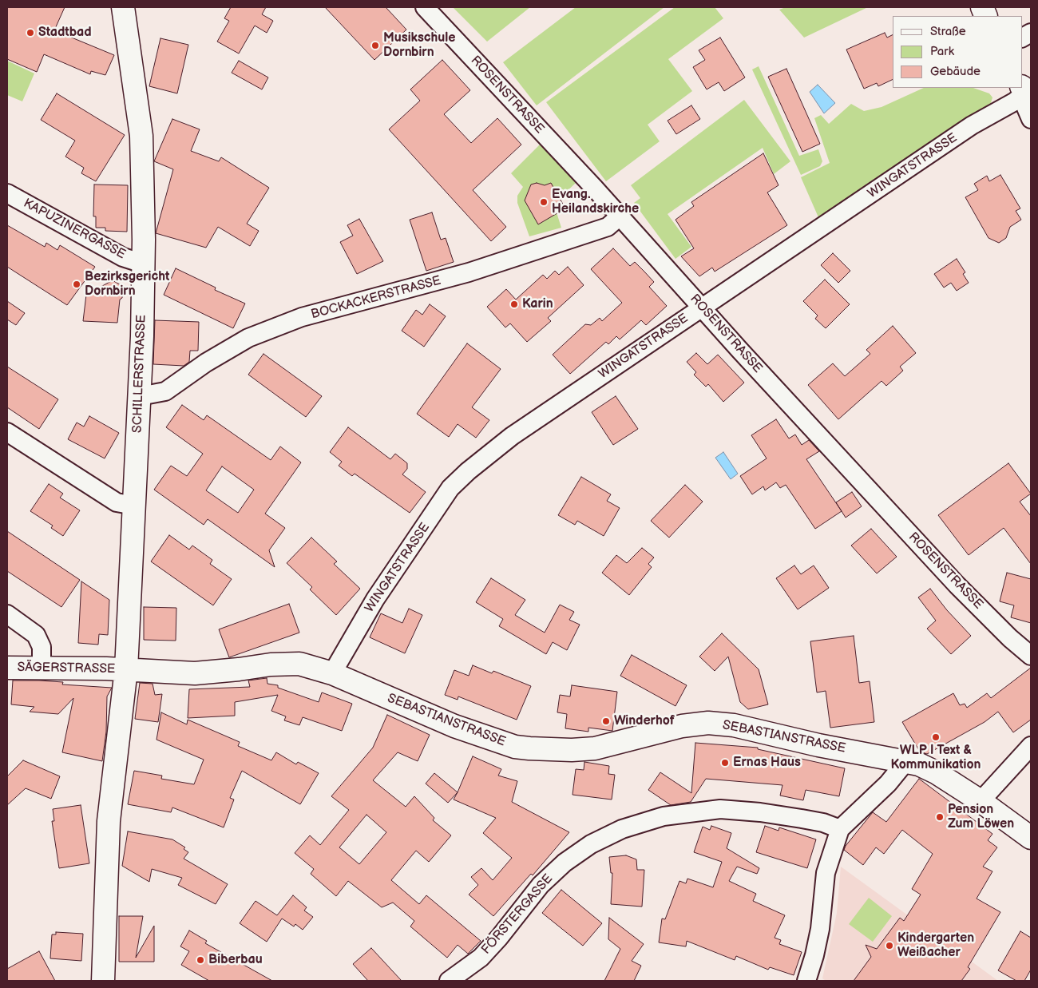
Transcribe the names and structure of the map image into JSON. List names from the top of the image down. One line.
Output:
{"streets":{"street":["ROSENSTRASSE","WINGATSTRASSE","KAPUZINERGASSE","BOCKACKERSTRASSE","SCHILLERSTRASSE","SÄGERSTRASSE","SEBASTIANSTRASSE","FÖRSTERGASSE"]},"crossings":[["ROSENSTRASSE","WINGATSTRASSE"],["ROSENSTRASSE","BOCKACKERSTRASSE"],["WINGATSTRASSE","SEBASTIANSTRASSE"],["KAPUZINERGASSE","SCHILLERSTRASSE"],["BOCKACKERSTRASSE","SCHILLERSTRASSE"],["SCHILLERSTRASSE","SÄGERSTRASSE"],["SCHILLERSTRASSE","SEBASTIANSTRASSE"],["SÄGERSTRASSE","SEBASTIANSTRASSE"]],"places":["Stadtbad","Musikschule Dornbirn","Evang. Heilandskirche","Bezirksgericht Dornbirn","Karin","Winderhof","WLP | Text & Kommunikation","Ernas Haus","Pension Zum Löwen","Kindergarten Weißacher","Biberbau"],"legend":["Straße","Park","Gebäude"]}
